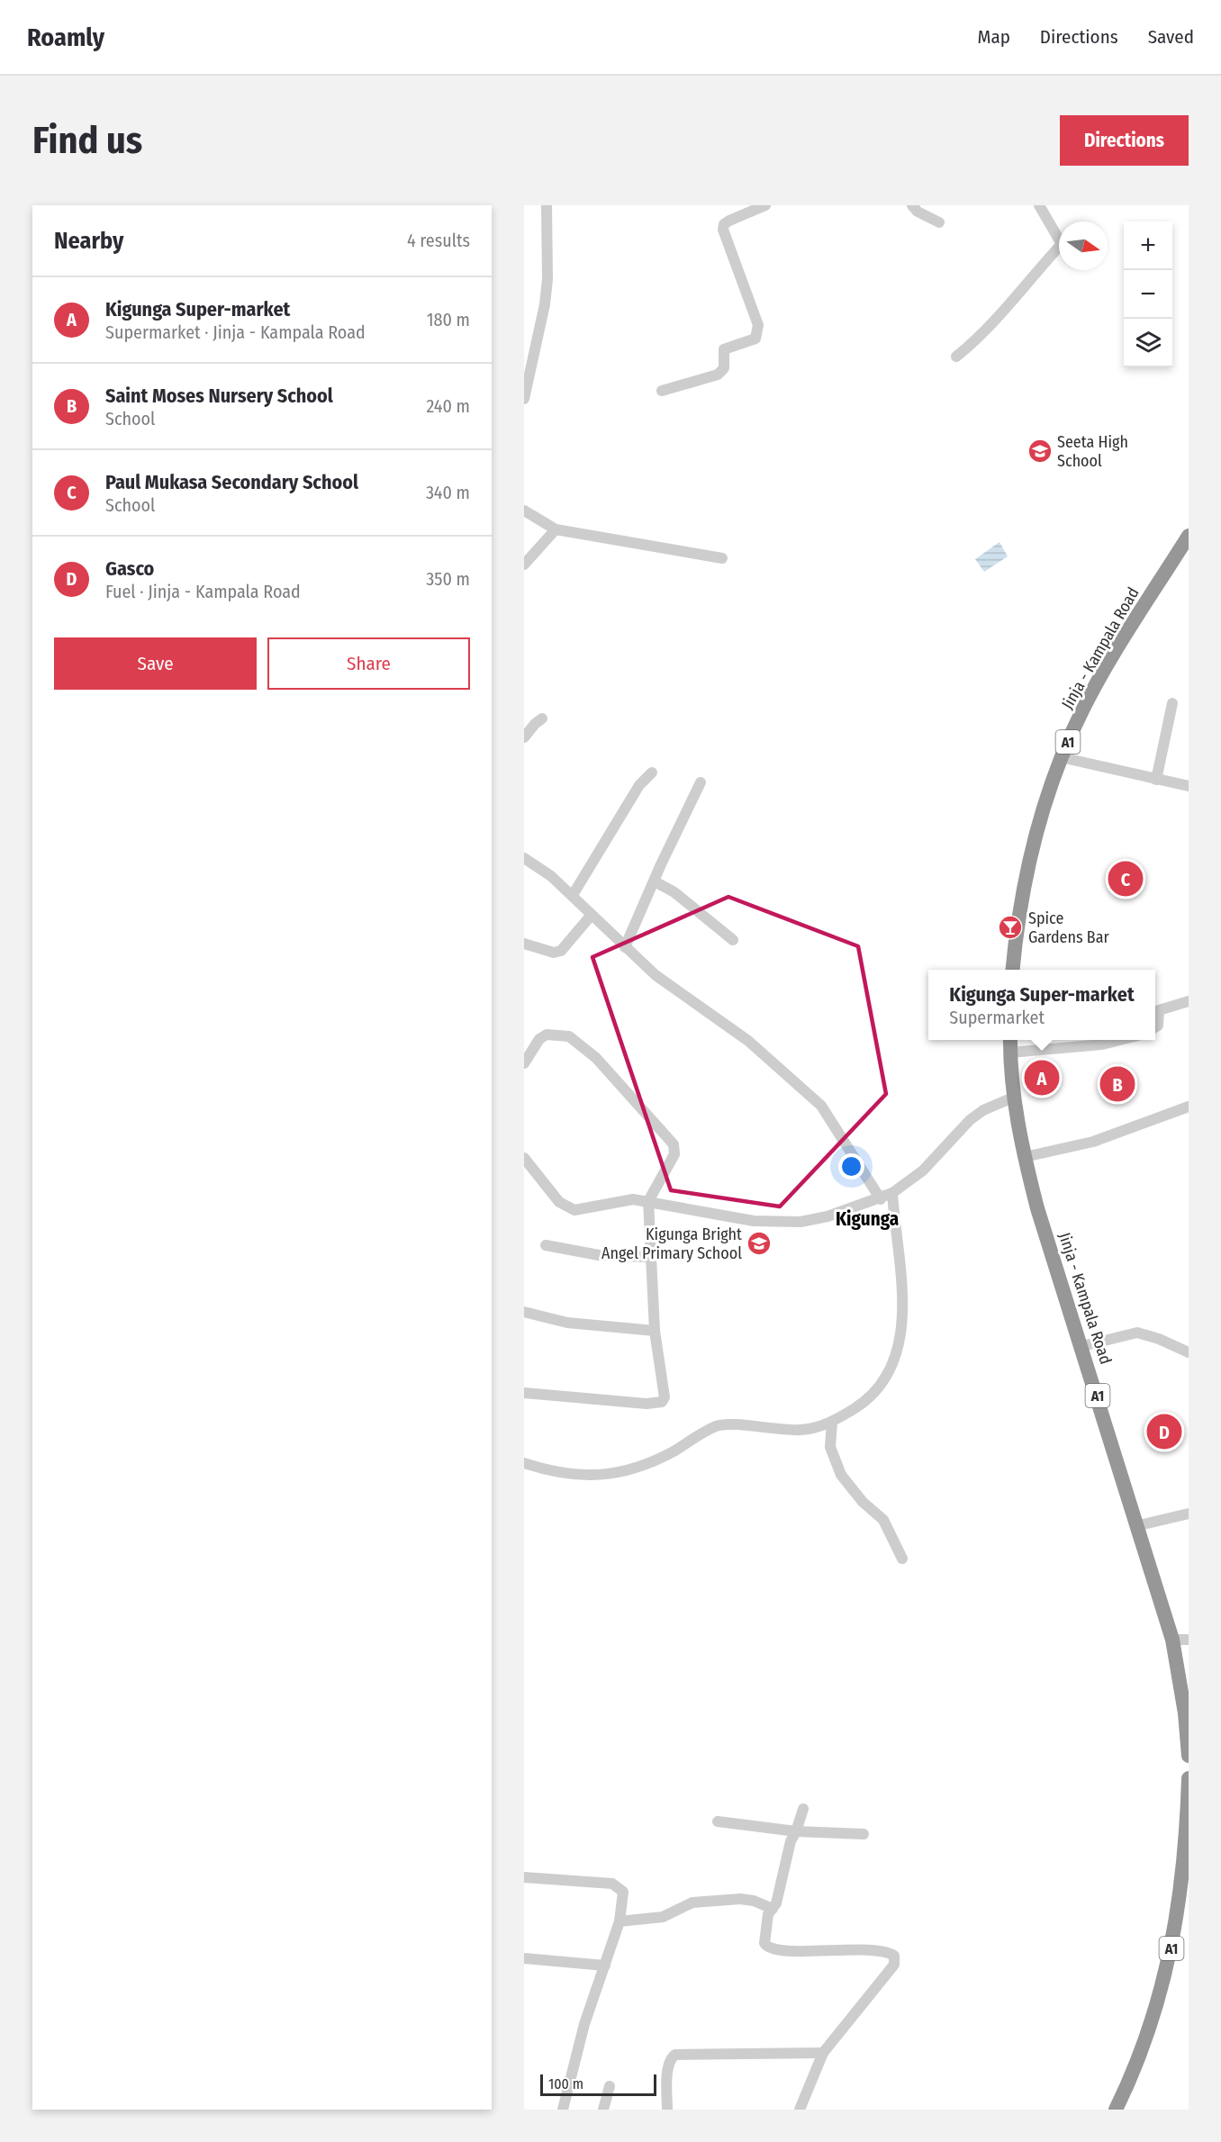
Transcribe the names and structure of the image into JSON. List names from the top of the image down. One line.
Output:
{"streets":{"highway":["Jinja - Kampala Road","A1"]},"districts":["Kigunga"],"places":{"school or university":["Seeta High School","Kigunga Bright Angel Primary School"],"bar":["Spice Gardens Bar"]},"scale_bar":"100 m","north":"right","page":{"header":"Roamly","nav":["Map","Directions","Saved"],"buttons":["Directions",["Save","Share"]],"title":"Find us","heading":["Nearby","4 results"],"map_buttons":["+","−"],"list":[{"mark":"A","name":"Kigunga Super-market","note":"Supermarket · Jinja - Kampala Road","value":"180 m"},{"mark":"B","name":"Saint Moses Nursery School","note":"School","value":"240 m"},{"mark":"C","name":"Paul Mukasa Secondary School","note":"School","value":"340 m"},{"mark":"D","name":"Gasco","note":"Fuel · Jinja - Kampala Road","value":"350 m"}],"pins":["C","A","B","D"],"popup":["Kigunga Super-market","Supermarket"],"scale":"100 m"}}
